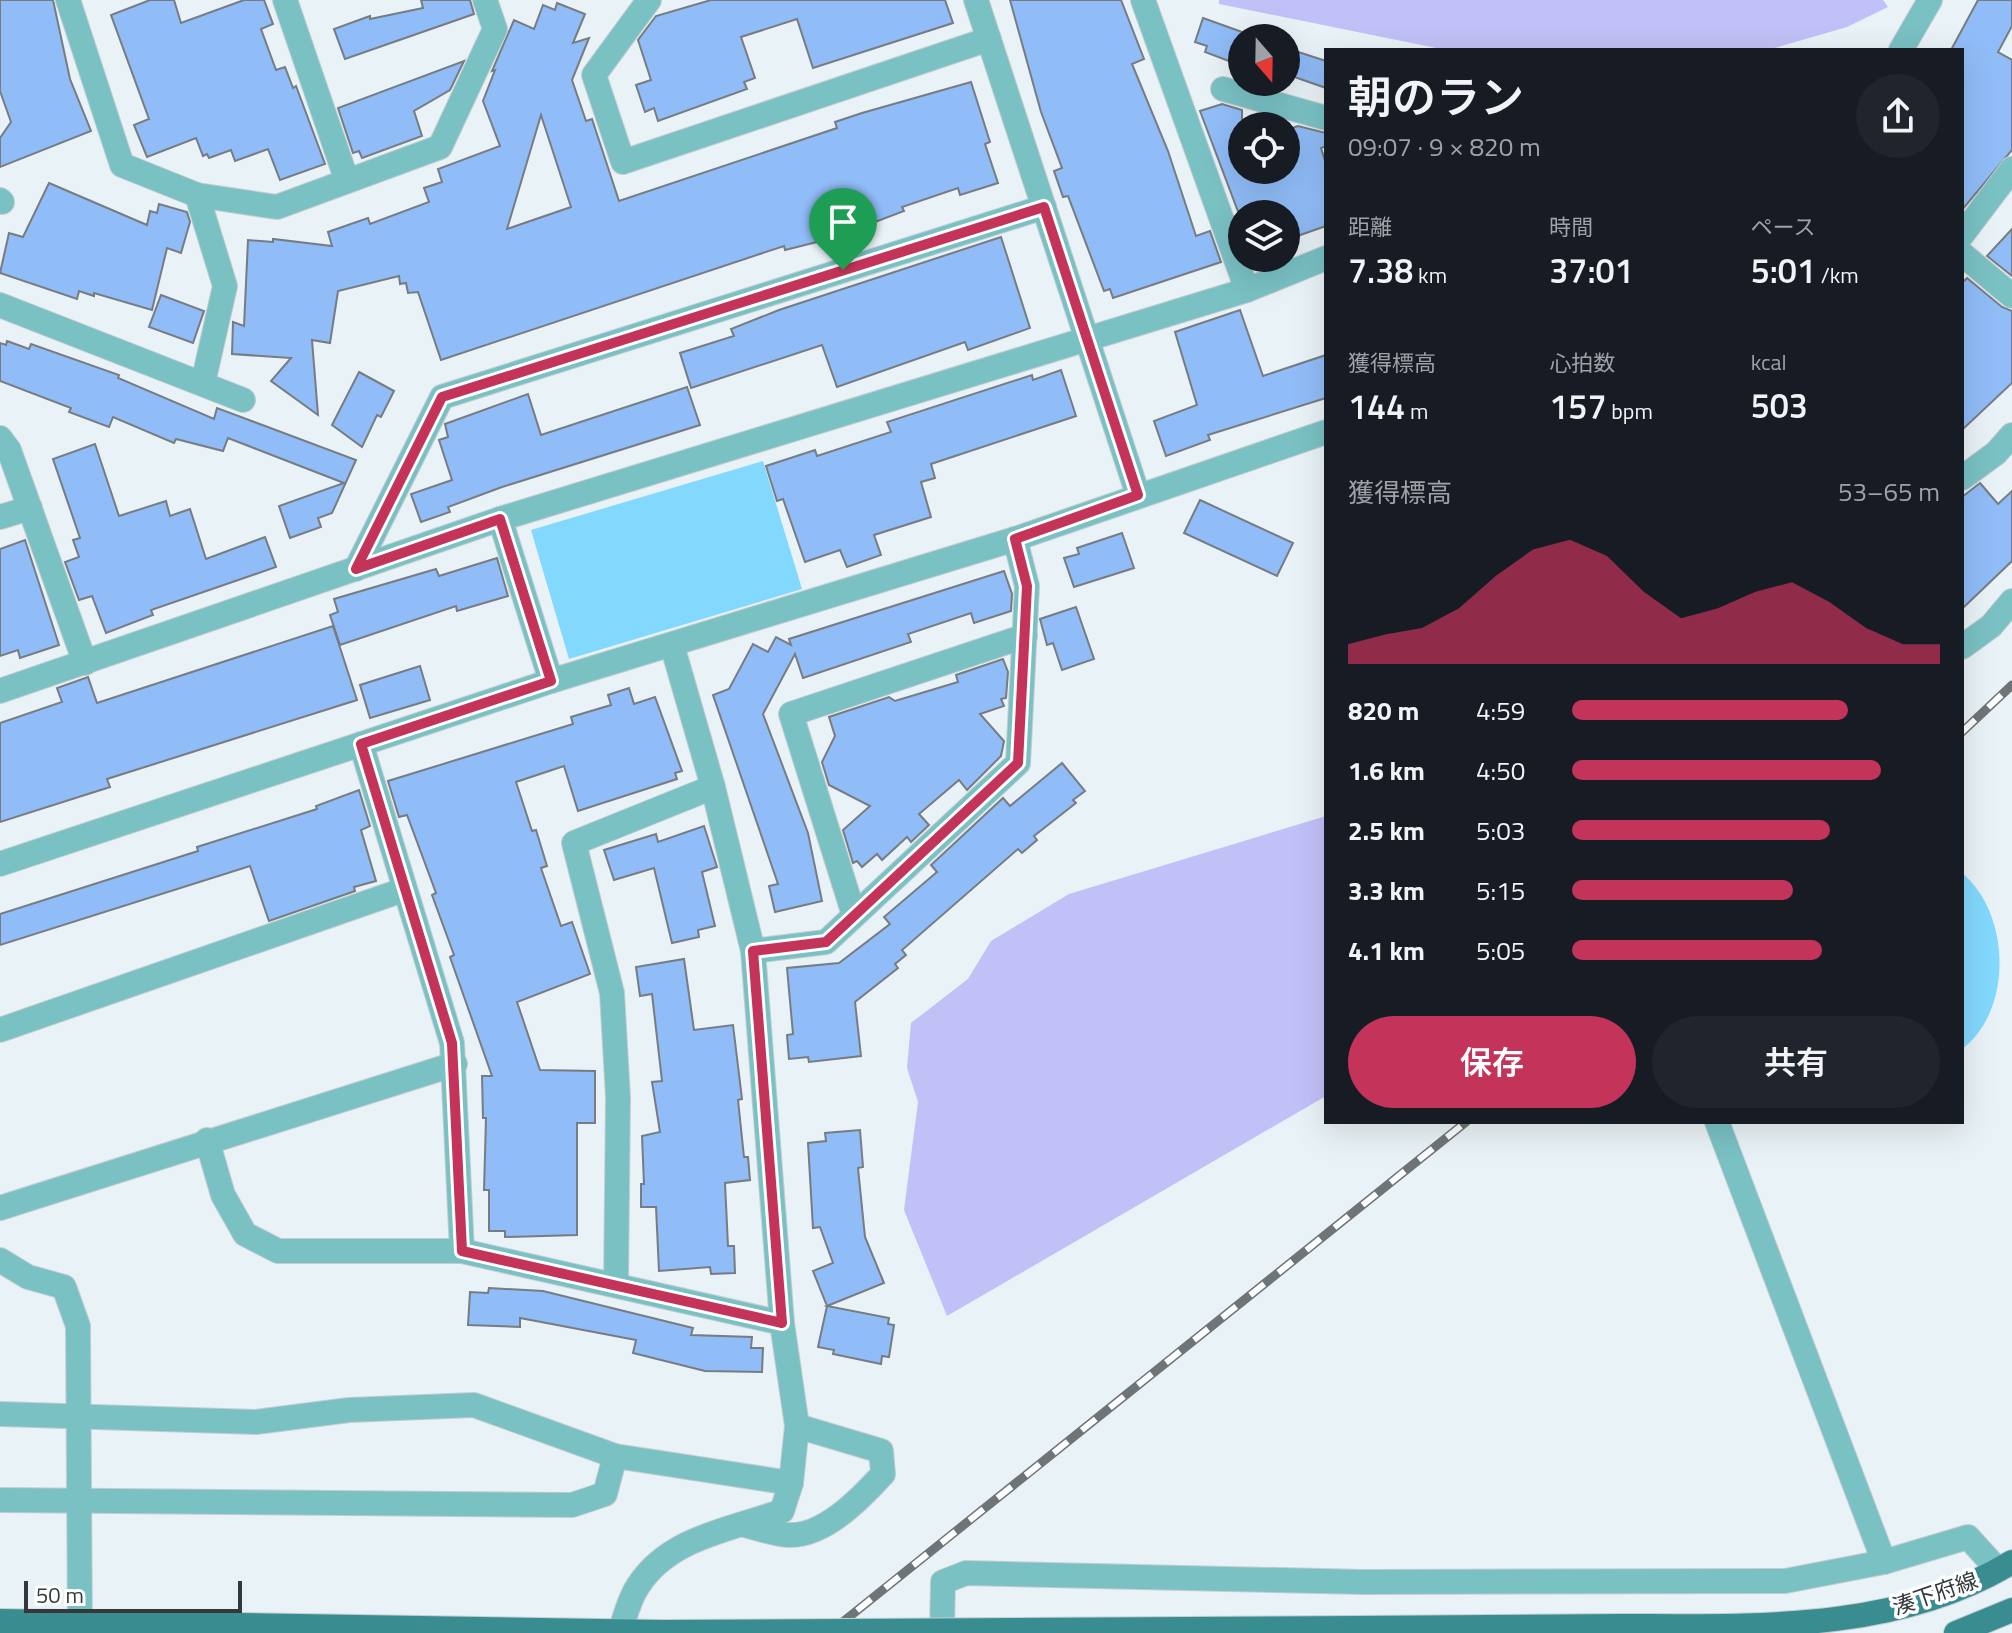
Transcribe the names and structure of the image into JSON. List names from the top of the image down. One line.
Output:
{"streets":{"main road":["湊下府線"]},"scale_bar":"50 m","north":"bottom","page":{"heading":["朝のラン","09:07 · 9 × 820 m"],"stats":[["距離","7.38 km"],["時間","37:01"],["ペース","5:01 /km"],["獲得標高","144 m"],["心拍数","157 bpm"],["kcal","503"]],"chart":["獲得標高","53–65 m"],"list":[{"name":"820 m","note":"4:59"},{"name":"1.6 km","note":"4:50"},{"name":"2.5 km","note":"5:03"},{"name":"3.3 km","note":"5:15"},{"name":"4.1 km","note":"5:05"}],"buttons":["保存","共有"],"scale":"50 m"}}
